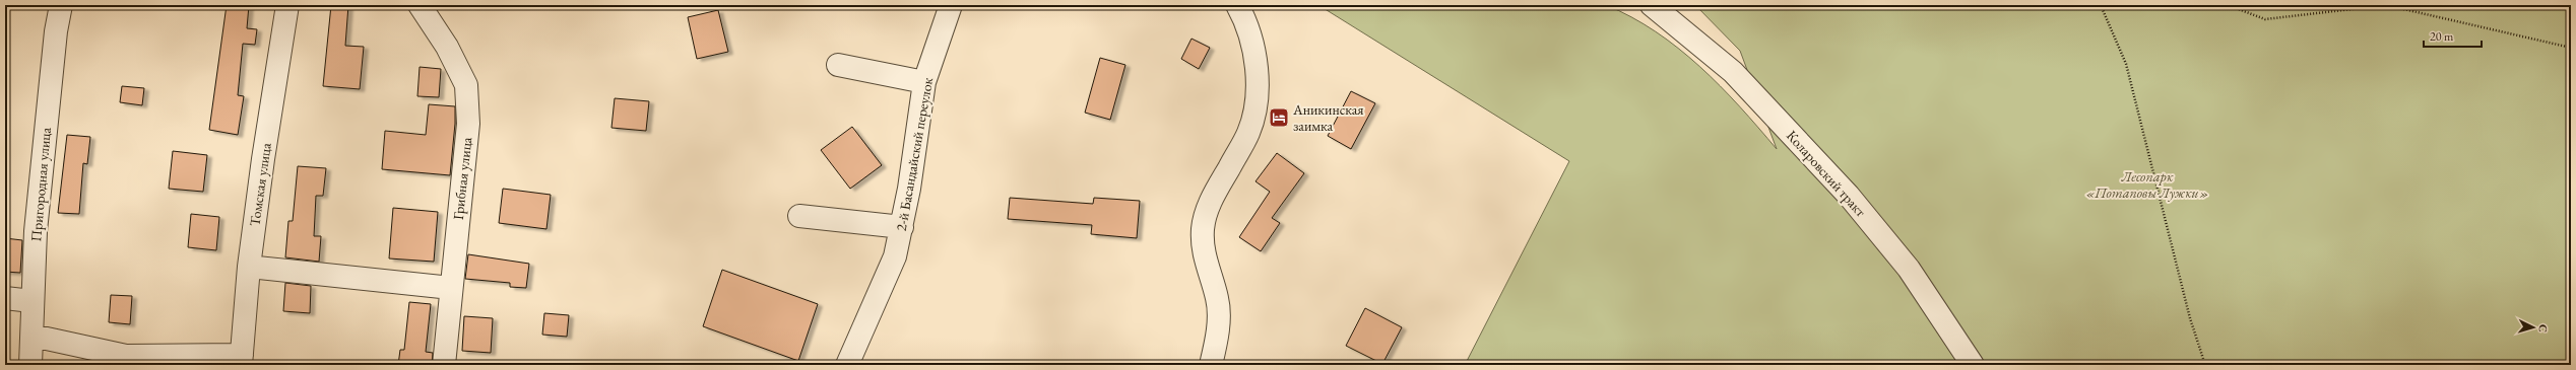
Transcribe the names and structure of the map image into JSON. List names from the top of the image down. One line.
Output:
{"streets":{"street":["2-й Басандайский переулок","Коларовский тракт","Грибная улица","Пригородная улица","Томская улица"]},"parks":["Лесопарк «Потаповы Лужки»"],"places":{"hotel":["Аникинская заимка"]},"scale_bar":"20 m","north":"right"}
